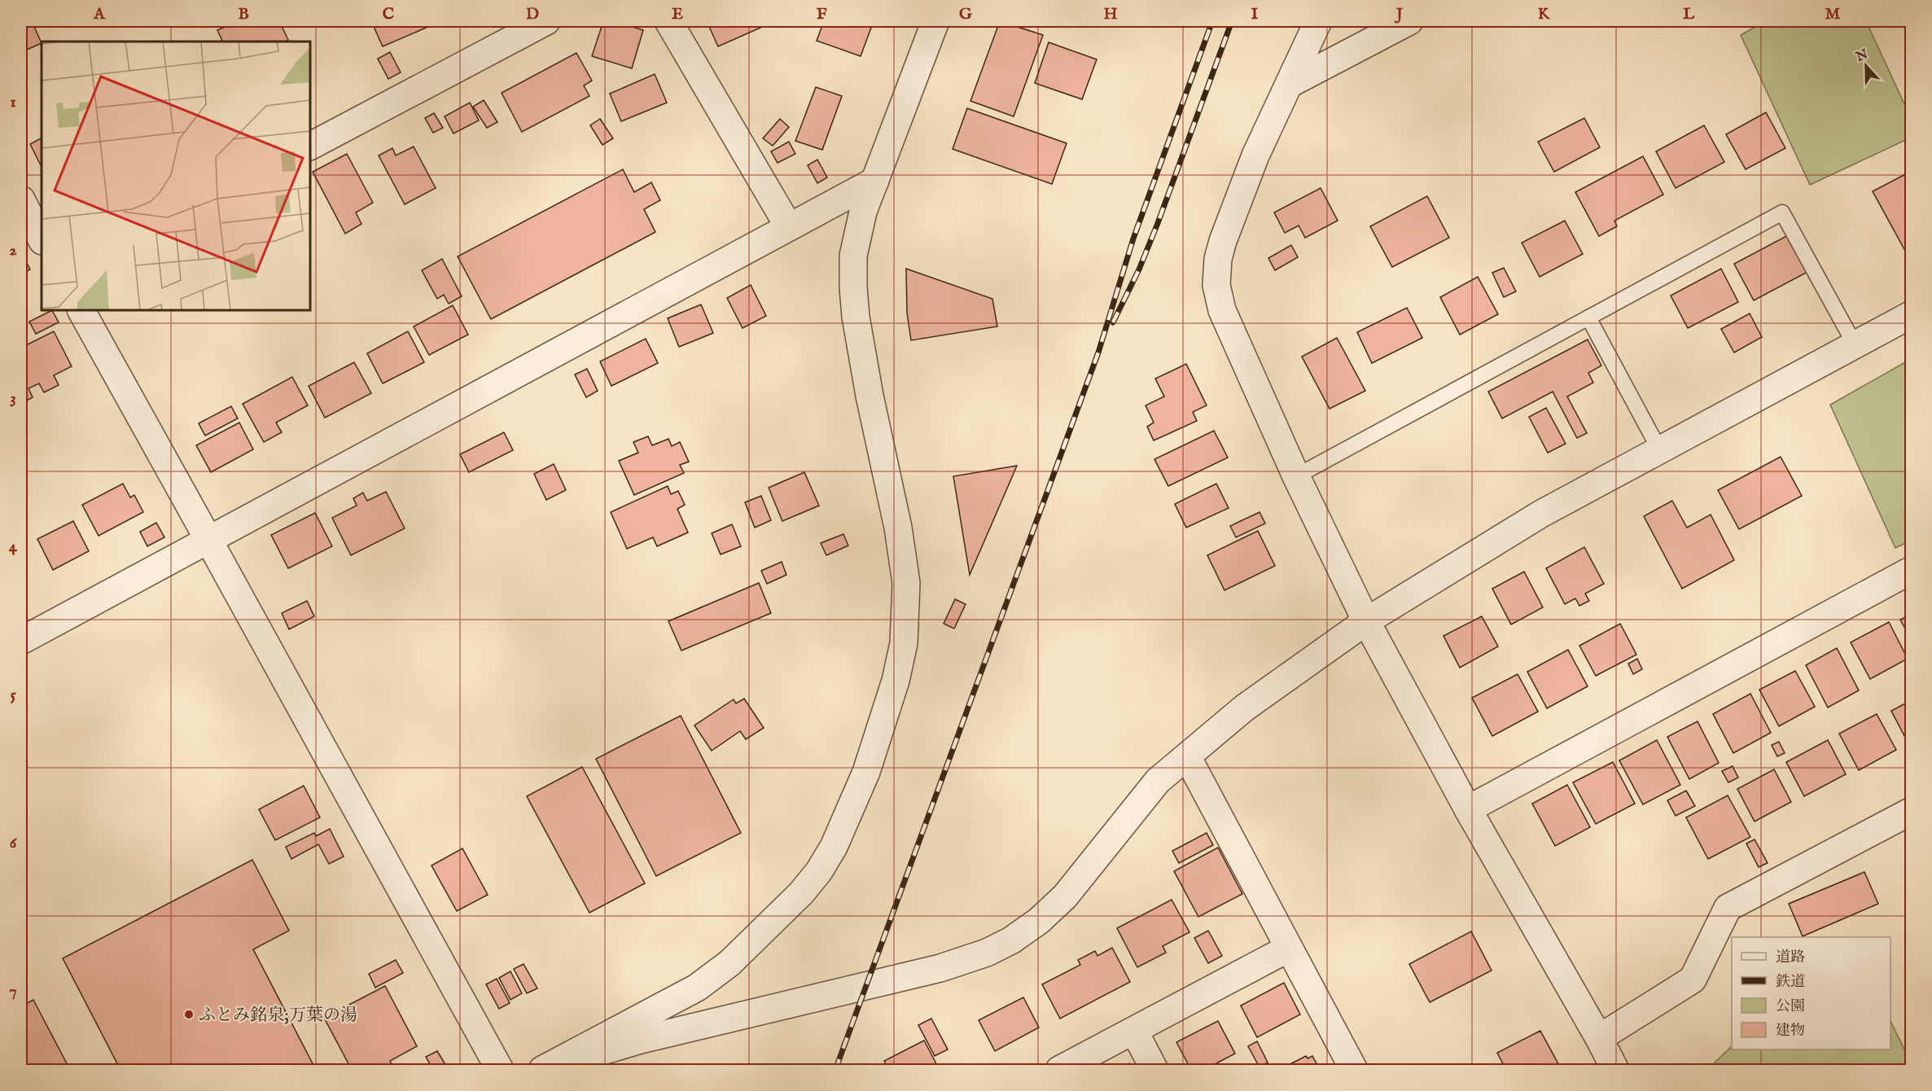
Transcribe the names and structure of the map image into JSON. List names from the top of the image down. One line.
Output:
{"places":["ふとみ銘泉;万葉の湯"],"legend":["道路","鉄道","公園","建物"],"north":"top","grid":{"columns":["A","B","C","D","E","F","G","H","I","J","K","L","M"],"rows":["1","2","3","4","5","6","7"]}}
